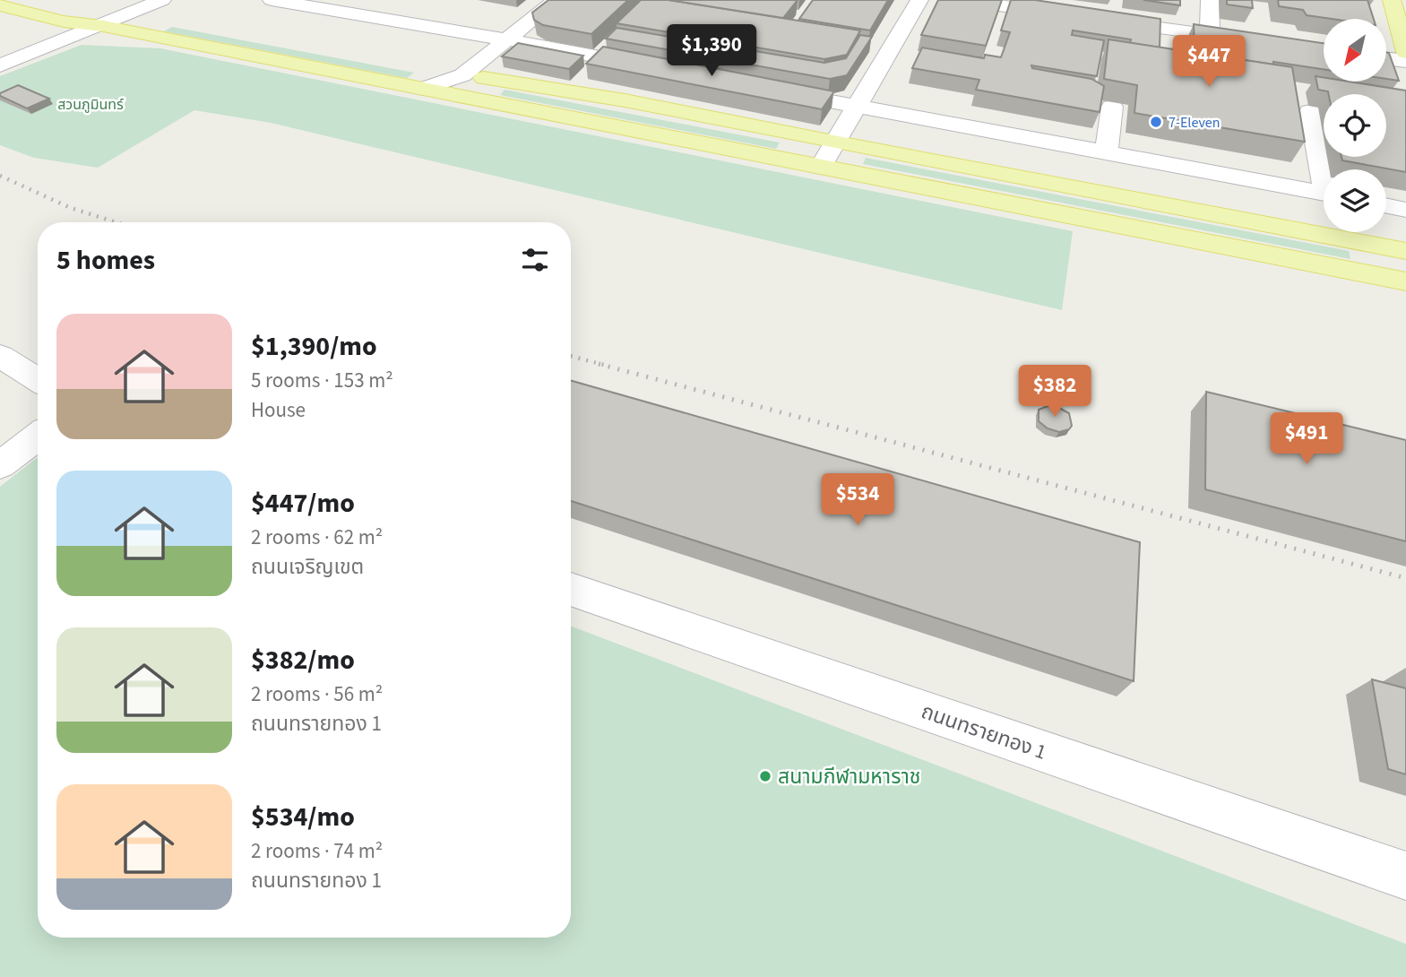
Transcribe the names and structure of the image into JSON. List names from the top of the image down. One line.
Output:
{"streets":{"street":["ถนนทรายทอง 1"]},"parks":["สวนภูมินทร์"],"places":["7-Eleven","สนามกีฬามหาราช"],"north":"bottom left","page":{"price":["$1,390","$447","$382","$491","$534"],"heading":"5 homes","list":[{"name":"$1,390/mo","note":"5 rooms · 153 m² · House"},{"name":"$447/mo","note":"2 rooms · 62 m² · ถนนเจริญเขต"},{"name":"$382/mo","note":"2 rooms · 56 m² · ถนนทรายทอง 1"},{"name":"$534/mo","note":"2 rooms · 74 m² · ถนนทรายทอง 1"}]}}
